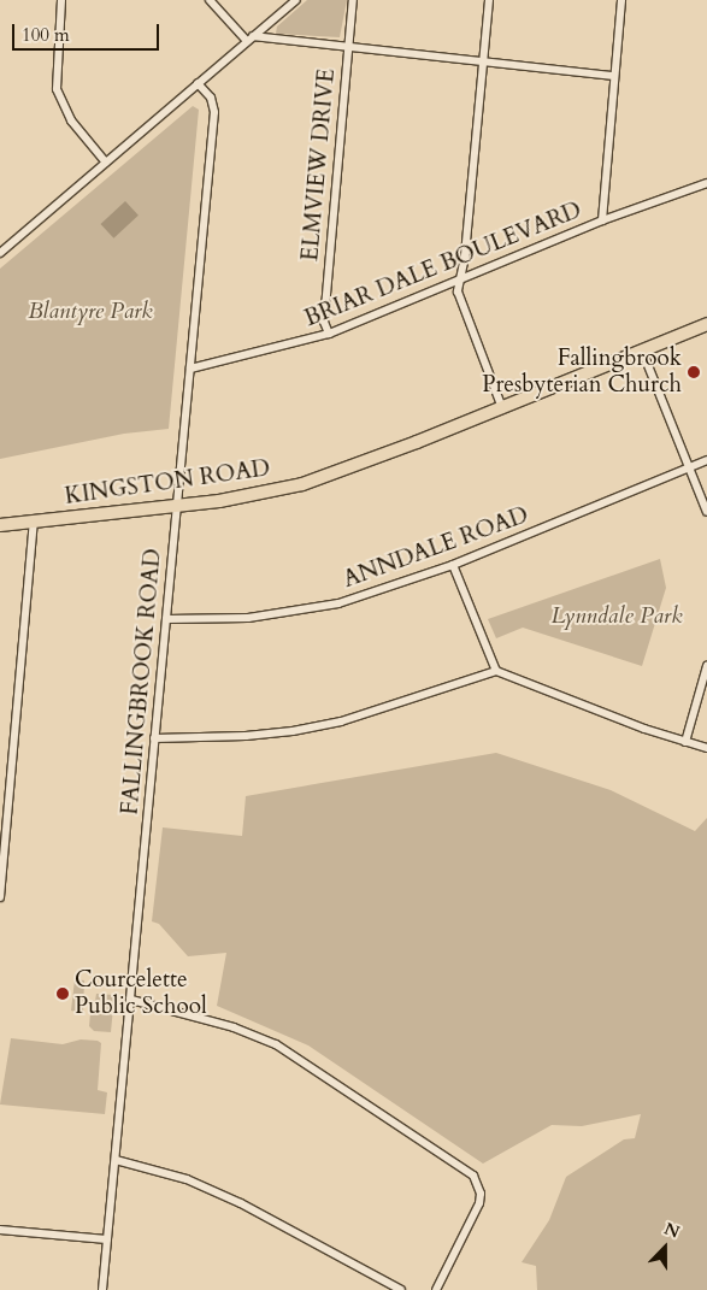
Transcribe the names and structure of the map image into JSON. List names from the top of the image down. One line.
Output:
{"streets":{"main road":["KINGSTON ROAD"],"street":["ELMVIEW DRIVE","BRIAR DALE BOULEVARD","ANNDALE ROAD","FALLINGBROOK ROAD"]},"crossings":[["ELMVIEW DRIVE","BRIAR DALE BOULEVARD"],["BRIAR DALE BOULEVARD","FALLINGBROOK ROAD"],["KINGSTON ROAD","FALLINGBROOK ROAD"],["ANNDALE ROAD","FALLINGBROOK ROAD"]],"parks":["Blantyre Park","Lynndale Park"],"places":["Fallingbrook Presbyterian Church","Courcelette Public School"],"scale_bar":"100 m","north":"top"}
